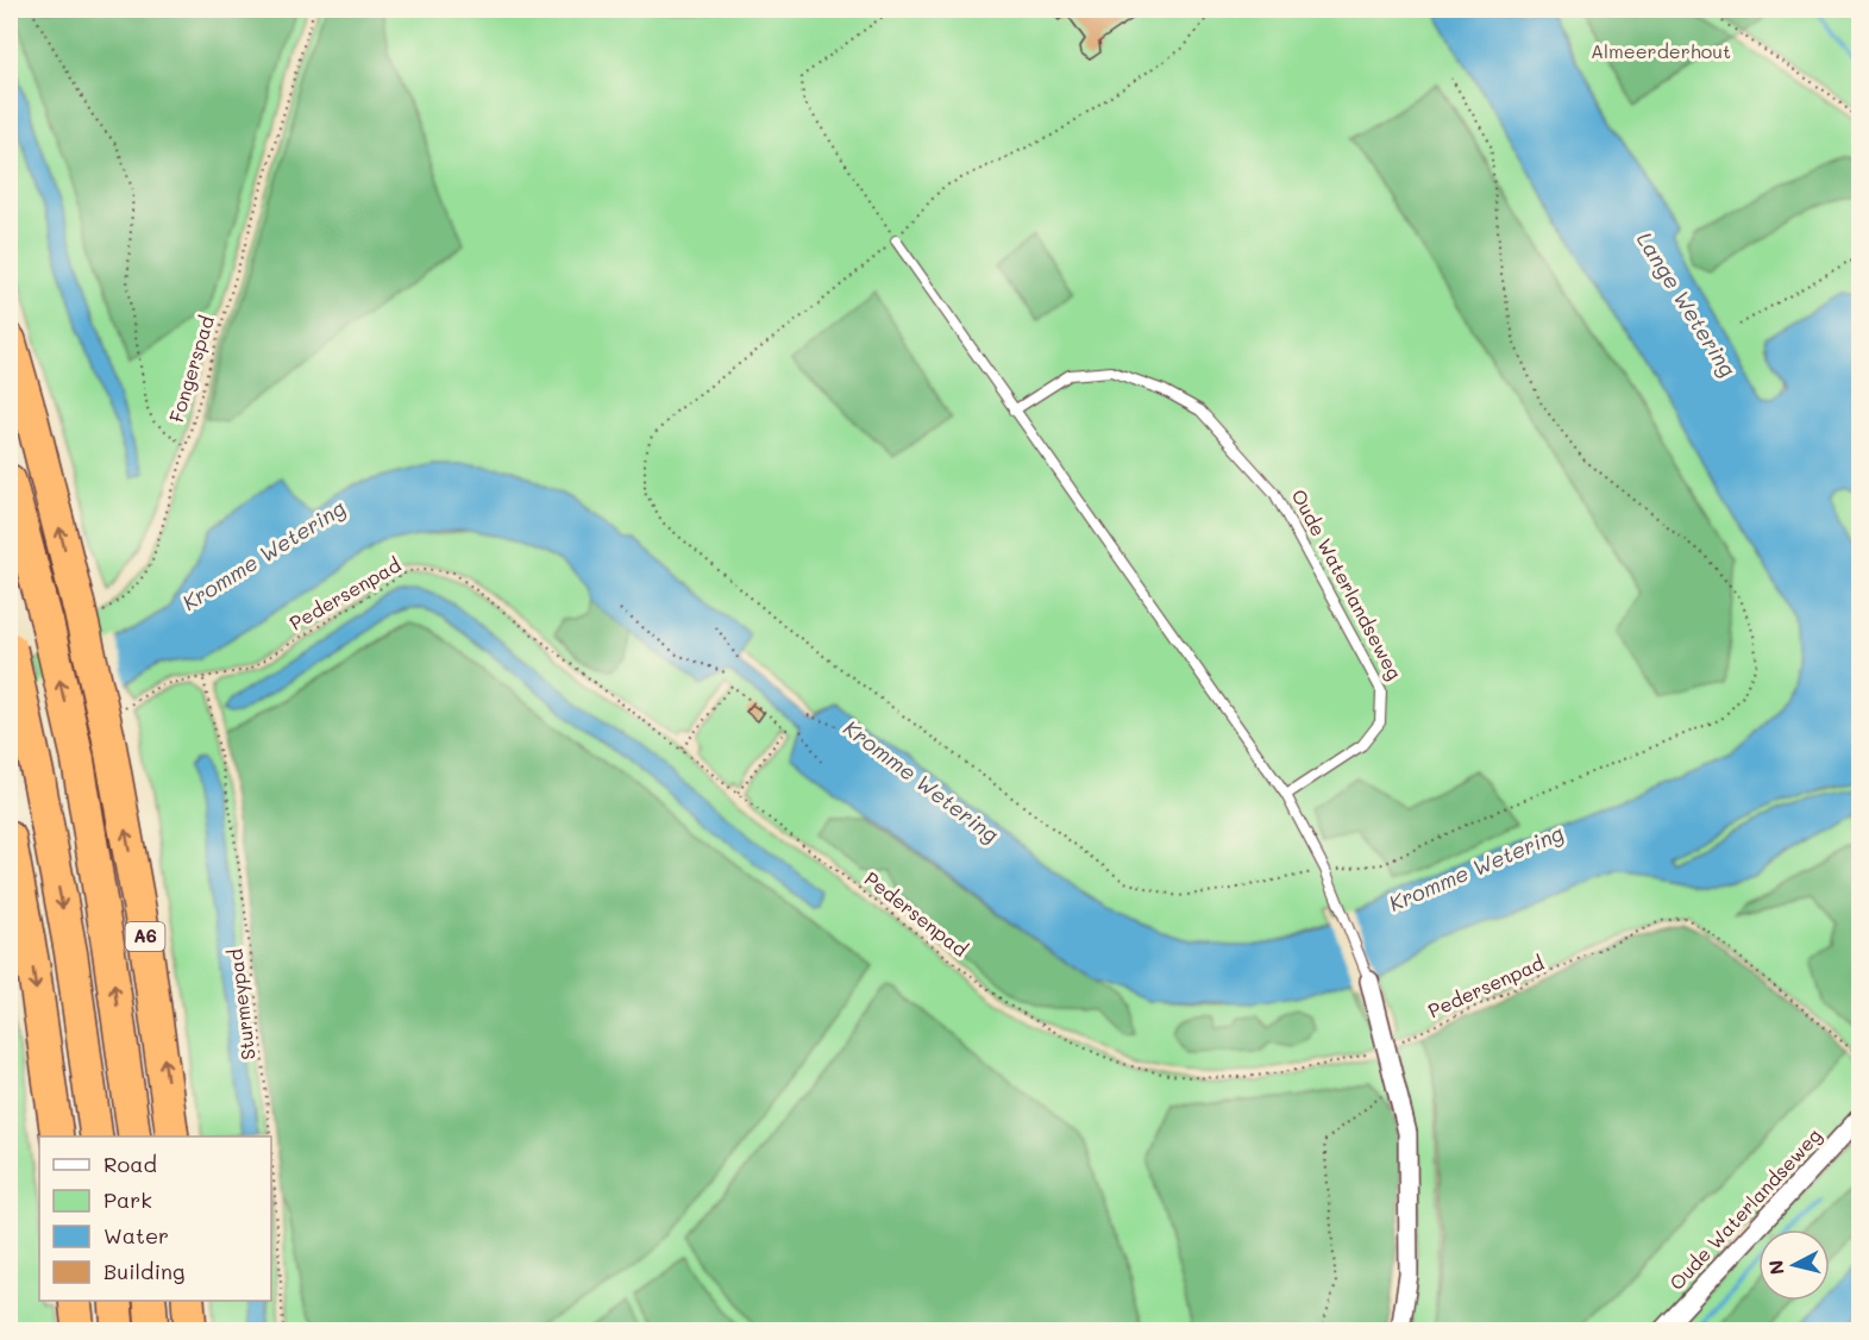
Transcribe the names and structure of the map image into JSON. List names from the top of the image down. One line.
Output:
{"streets":{"highway":["A6"],"street":["Oude Waterlandseweg"],"path":["Fongerspad","Pedersenpad","Sturmeypad"]},"crossings":[["Fongerspad","A6"],["Pedersenpad","A6"],["Pedersenpad","Sturmeypad"]],"water":["Lange Wetering","Kromme Wetering"],"parks":["Almeerderhout"],"legend":["Road","Park","Water","Building"],"north":"left"}
